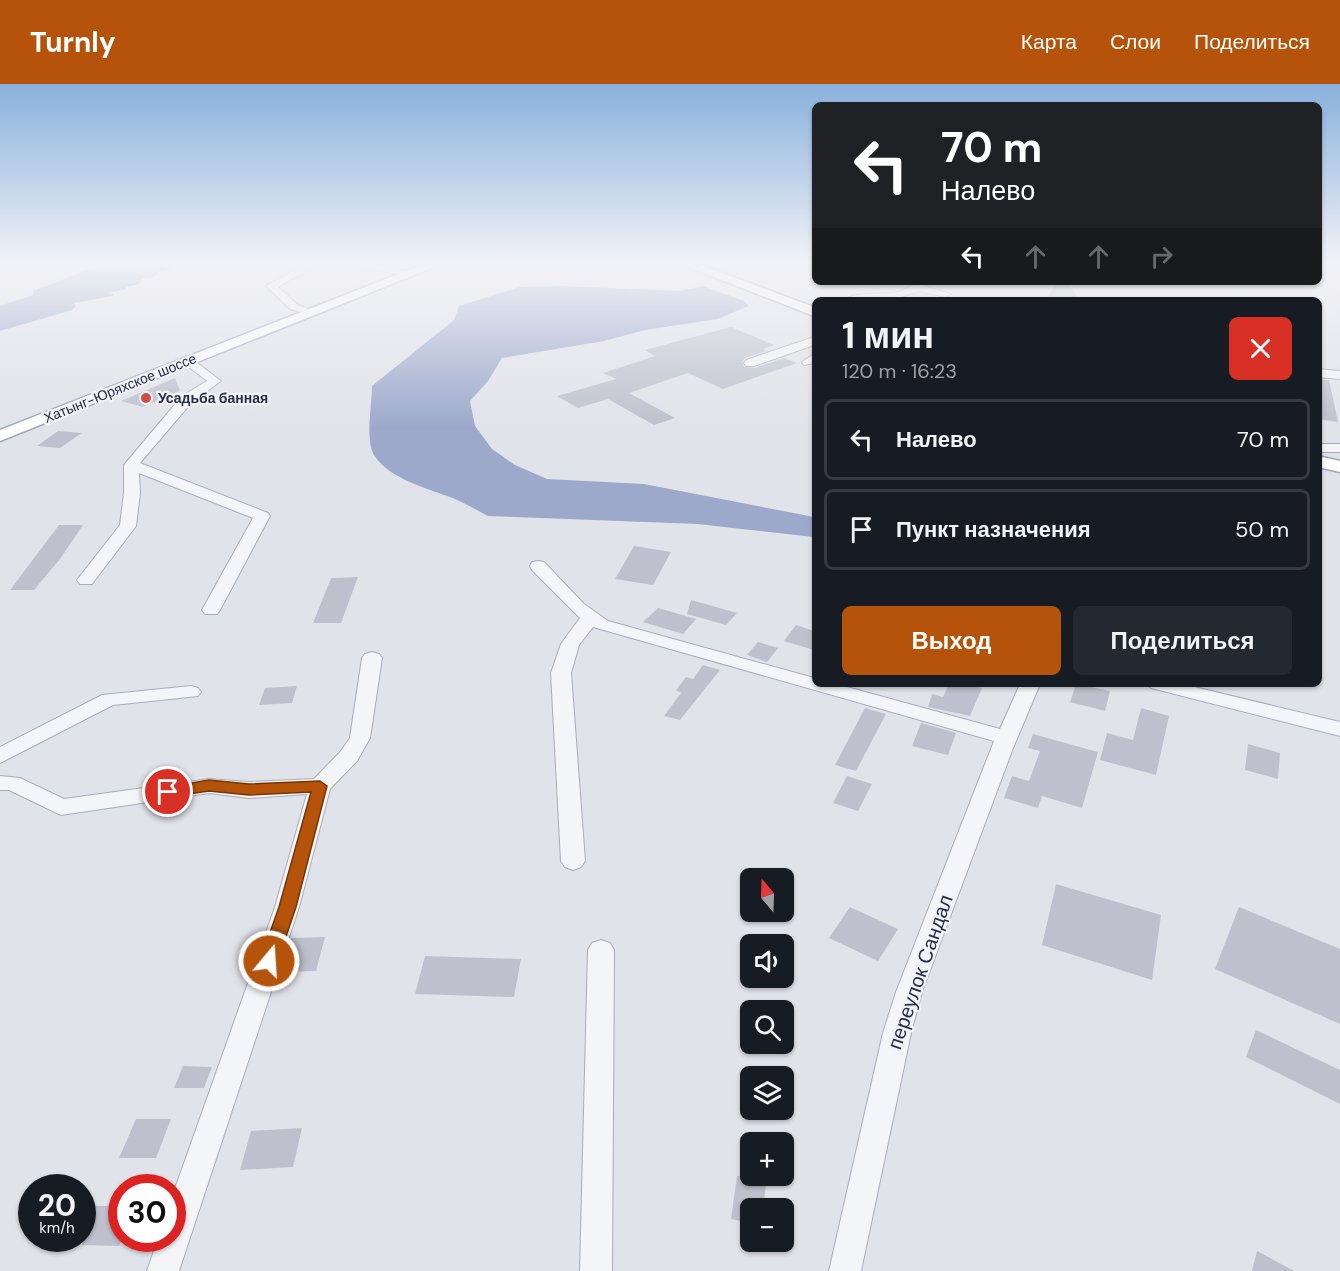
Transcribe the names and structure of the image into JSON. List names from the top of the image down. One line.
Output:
{"streets":{"main road":["Хатынг-Юряхское шоссе"],"street":["переулок Сандал"]},"places":["Усадьба банная"],"north":"top","page":{"header":"Turnly","nav":["Карта","Слои","Поделиться"],"turn":["70 m","Налево"],"heading":["1 мин","120 m · 16:23"],"list":[{"name":"Налево","value":"70 m"},{"name":"Пункт назначения","value":"50 m"}],"buttons":["Выход","Поделиться"],"map_buttons":["+","−"],"speed":"20 km/h","limit":"30"}}
